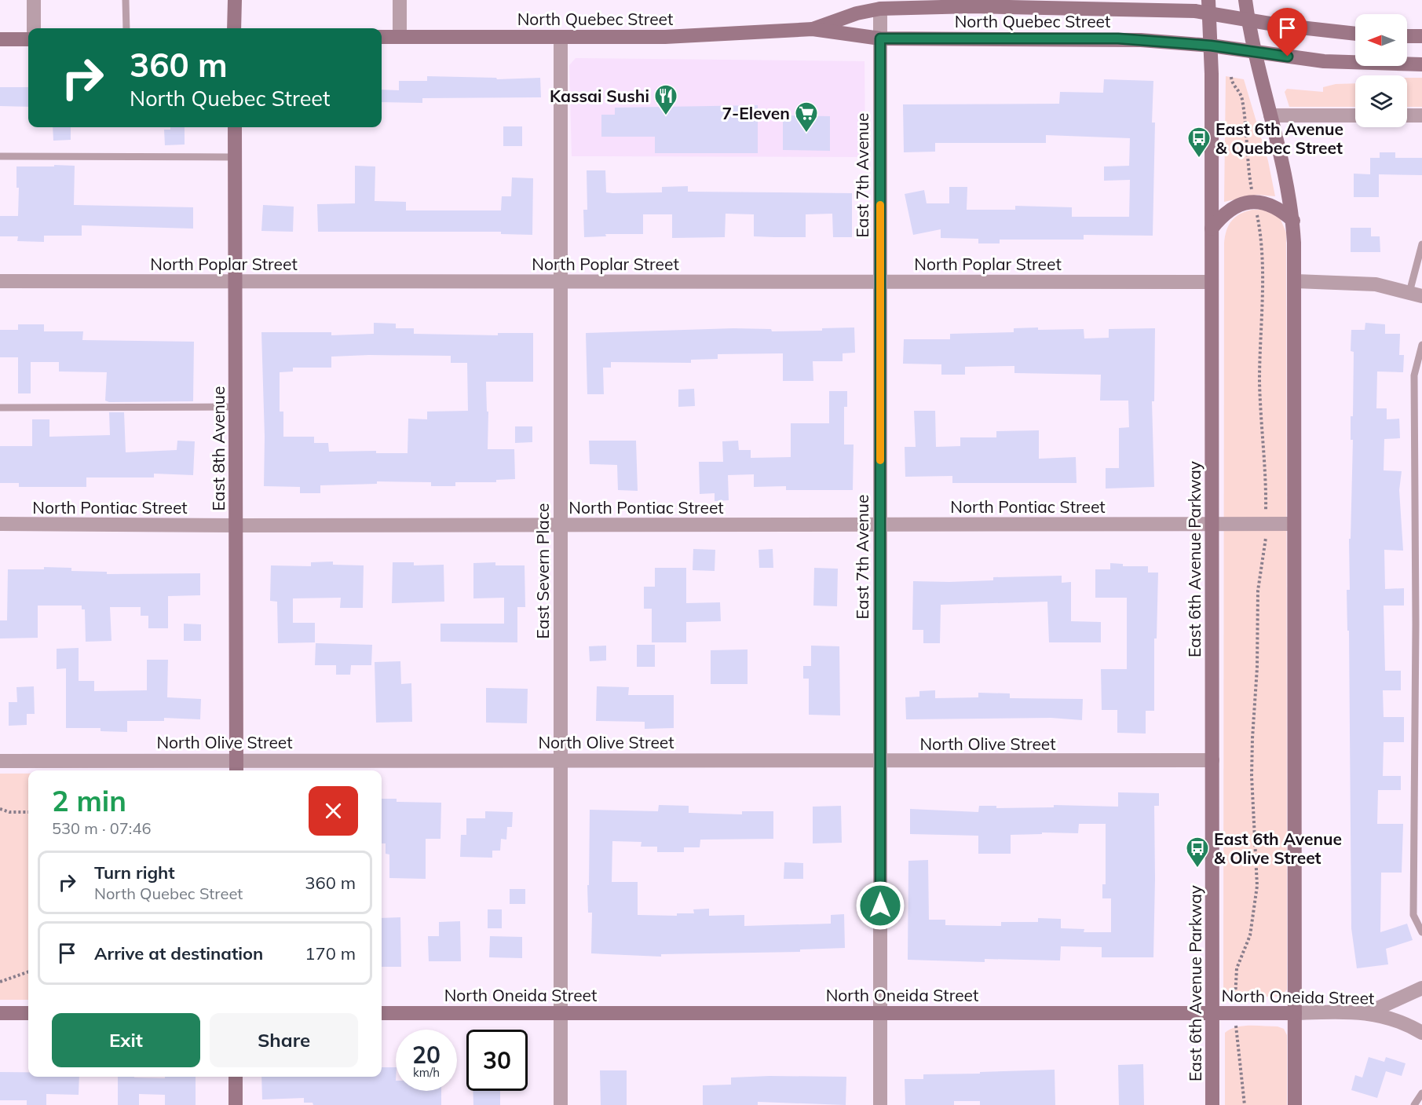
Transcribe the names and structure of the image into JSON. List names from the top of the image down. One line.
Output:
{"streets":{"main road":["North Quebec Street","East 8th Avenue","East 6th Avenue Parkway","North Oneida Street"],"street":["East 7th Avenue","North Poplar Street","North Pontiac Street","East Severn Place","North Olive Street"]},"crossings":[["North Quebec Street","East 7th Avenue"],["North Quebec Street","East 6th Avenue Parkway"],["North Quebec Street","East Severn Place"],["East 7th Avenue","North Poplar Street"],["East 7th Avenue","North Pontiac Street"],["East 7th Avenue","North Olive Street"],["East 7th Avenue","North Oneida Street"],["North Poplar Street","East 8th Avenue"],["North Poplar Street","East 6th Avenue Parkway"],["North Poplar Street","East Severn Place"],["East 8th Avenue","North Pontiac Street"],["East 8th Avenue","North Olive Street"],["North Pontiac Street","East 6th Avenue Parkway"],["North Pontiac Street","East Severn Place"],["East 6th Avenue Parkway","North Olive Street"],["East 6th Avenue Parkway","North Oneida Street"],["East Severn Place","North Olive Street"],["East Severn Place","North Oneida Street"]],"places":{"restaurant":["Kassai Sushi"],"supermarket":["7-Eleven"],"bus stop":["East 6th Avenue & Quebec Street","East 6th Avenue & Olive Street"]},"north":"left","page":{"turn":["360 m","North Quebec Street"],"heading":["2 min","530 m · 07:46"],"list":[{"name":"Turn right","note":"North Quebec Street","value":"360 m"},{"name":"Arrive at destination","value":"170 m"}],"buttons":["Exit","Share"],"speed":"20 km/h","limit":"30"}}
